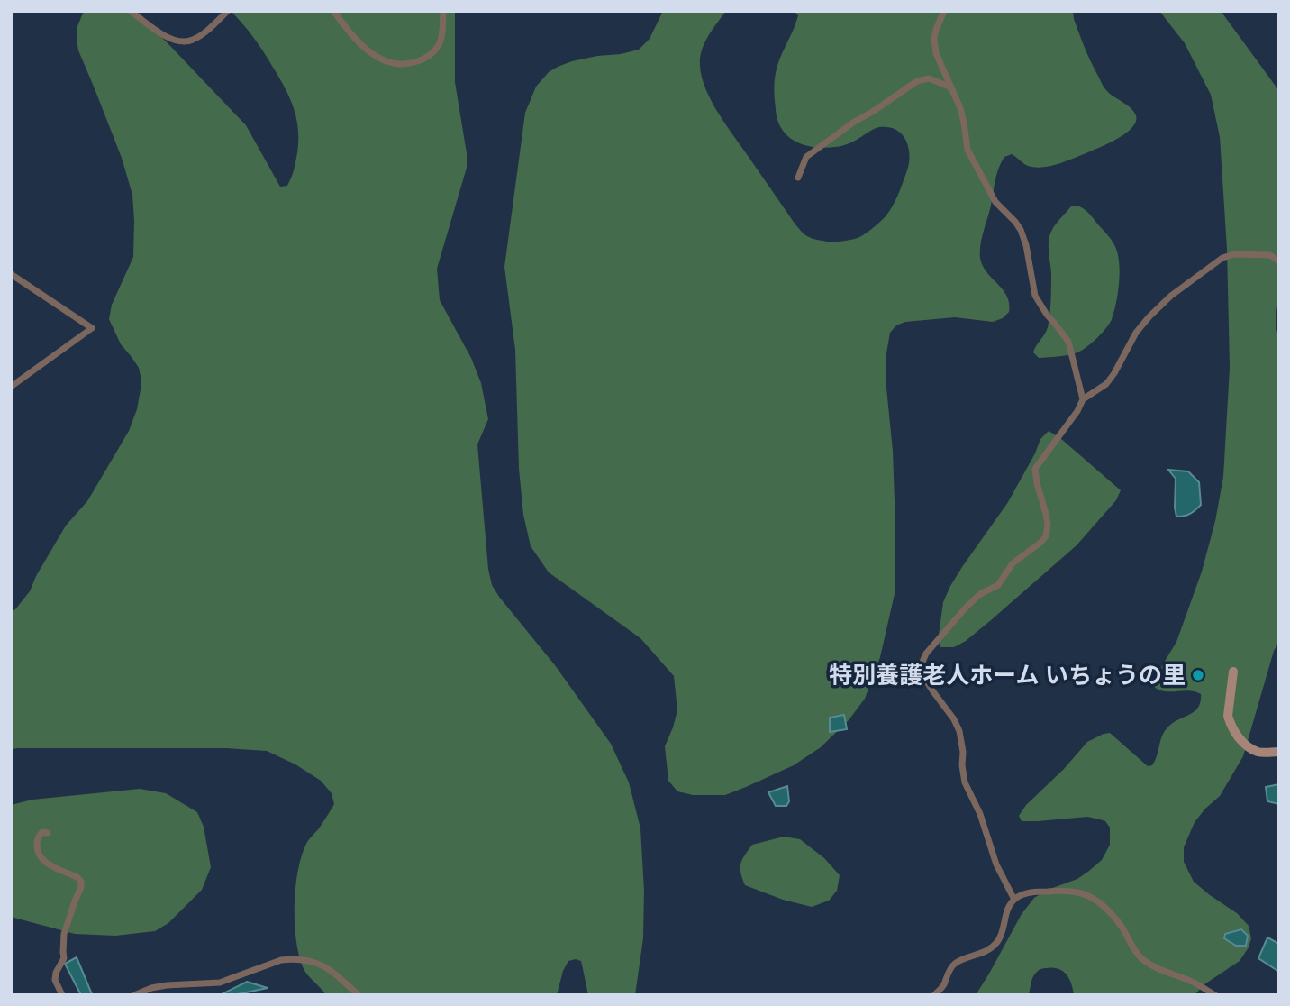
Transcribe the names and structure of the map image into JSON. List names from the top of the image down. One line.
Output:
{"places":["特別養護老人ホーム いちょうの里"]}
